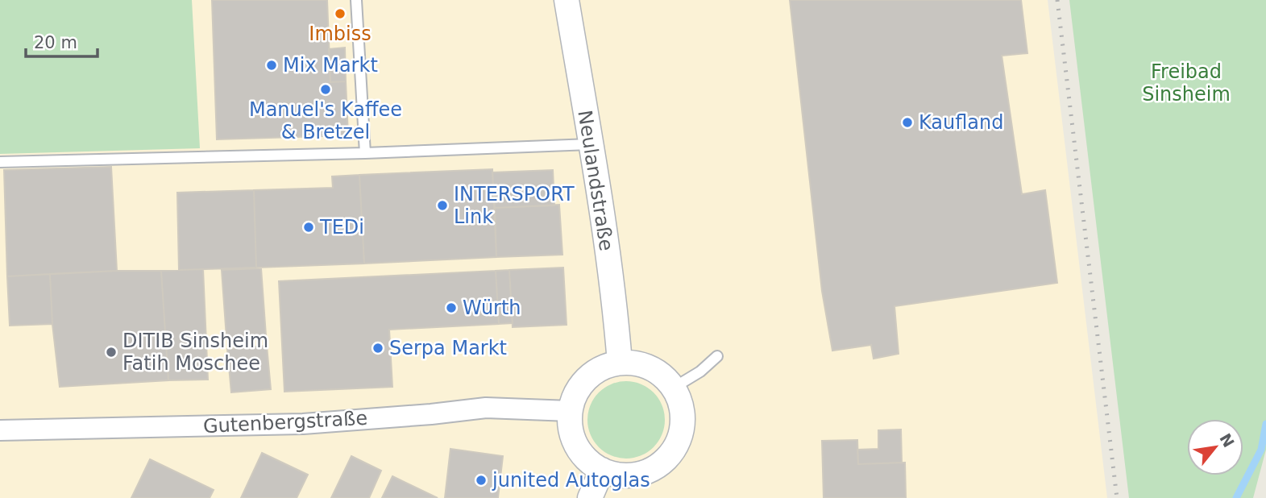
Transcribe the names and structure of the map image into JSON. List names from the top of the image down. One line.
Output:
{"streets":{"street":["Neulandstraße","Gutenbergstraße"]},"crossings":[["Neulandstraße","Gutenbergstraße"]],"parks":["Freibad Sinsheim"],"places":["Imbiss","Mix Markt","Manuel's Kaffee & Bretzel","Kaufland","INTERSPORT Link","TEDi","Würth","Serpa Markt","DITIB Sinsheim Fatih Moschee","junited Autoglas"],"scale_bar":"20 m","north":"top right"}
